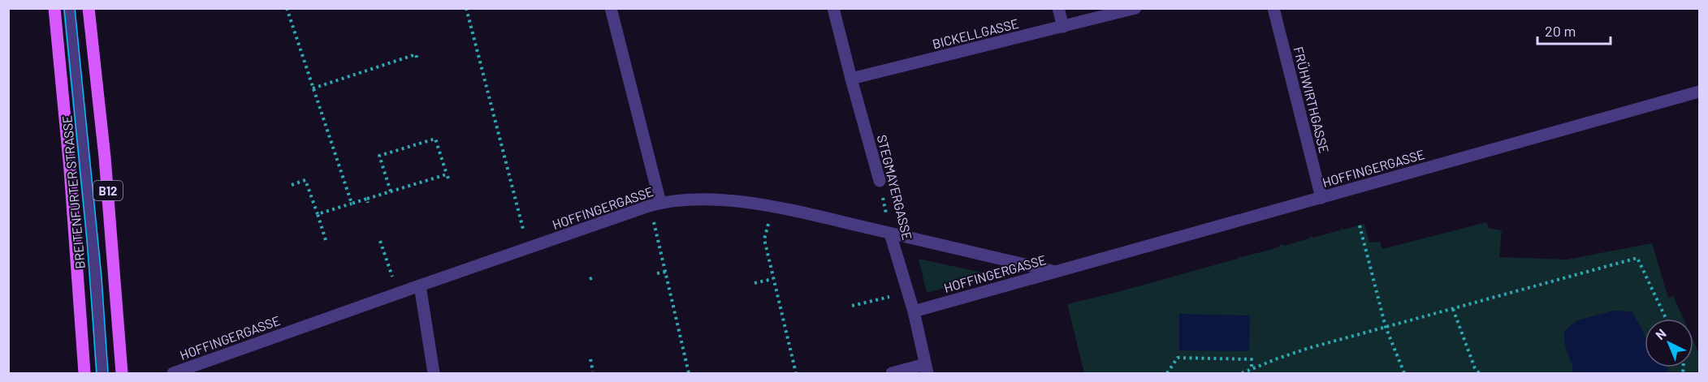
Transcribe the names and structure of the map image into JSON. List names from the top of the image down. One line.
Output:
{"streets":{"main road":["B12","BREITENFURTER STRASSE"],"street":["BICKELLGASSE","FRÜHWIRTHGASSE","HOFFINGERGASSE","STEGMAYERGASSE"]},"crossings":[["BICKELLGASSE","STEGMAYERGASSE"],["FRÜHWIRTHGASSE","HOFFINGERGASSE"],["HOFFINGERGASSE","STEGMAYERGASSE"]],"scale_bar":"20 m","north":"top left"}
